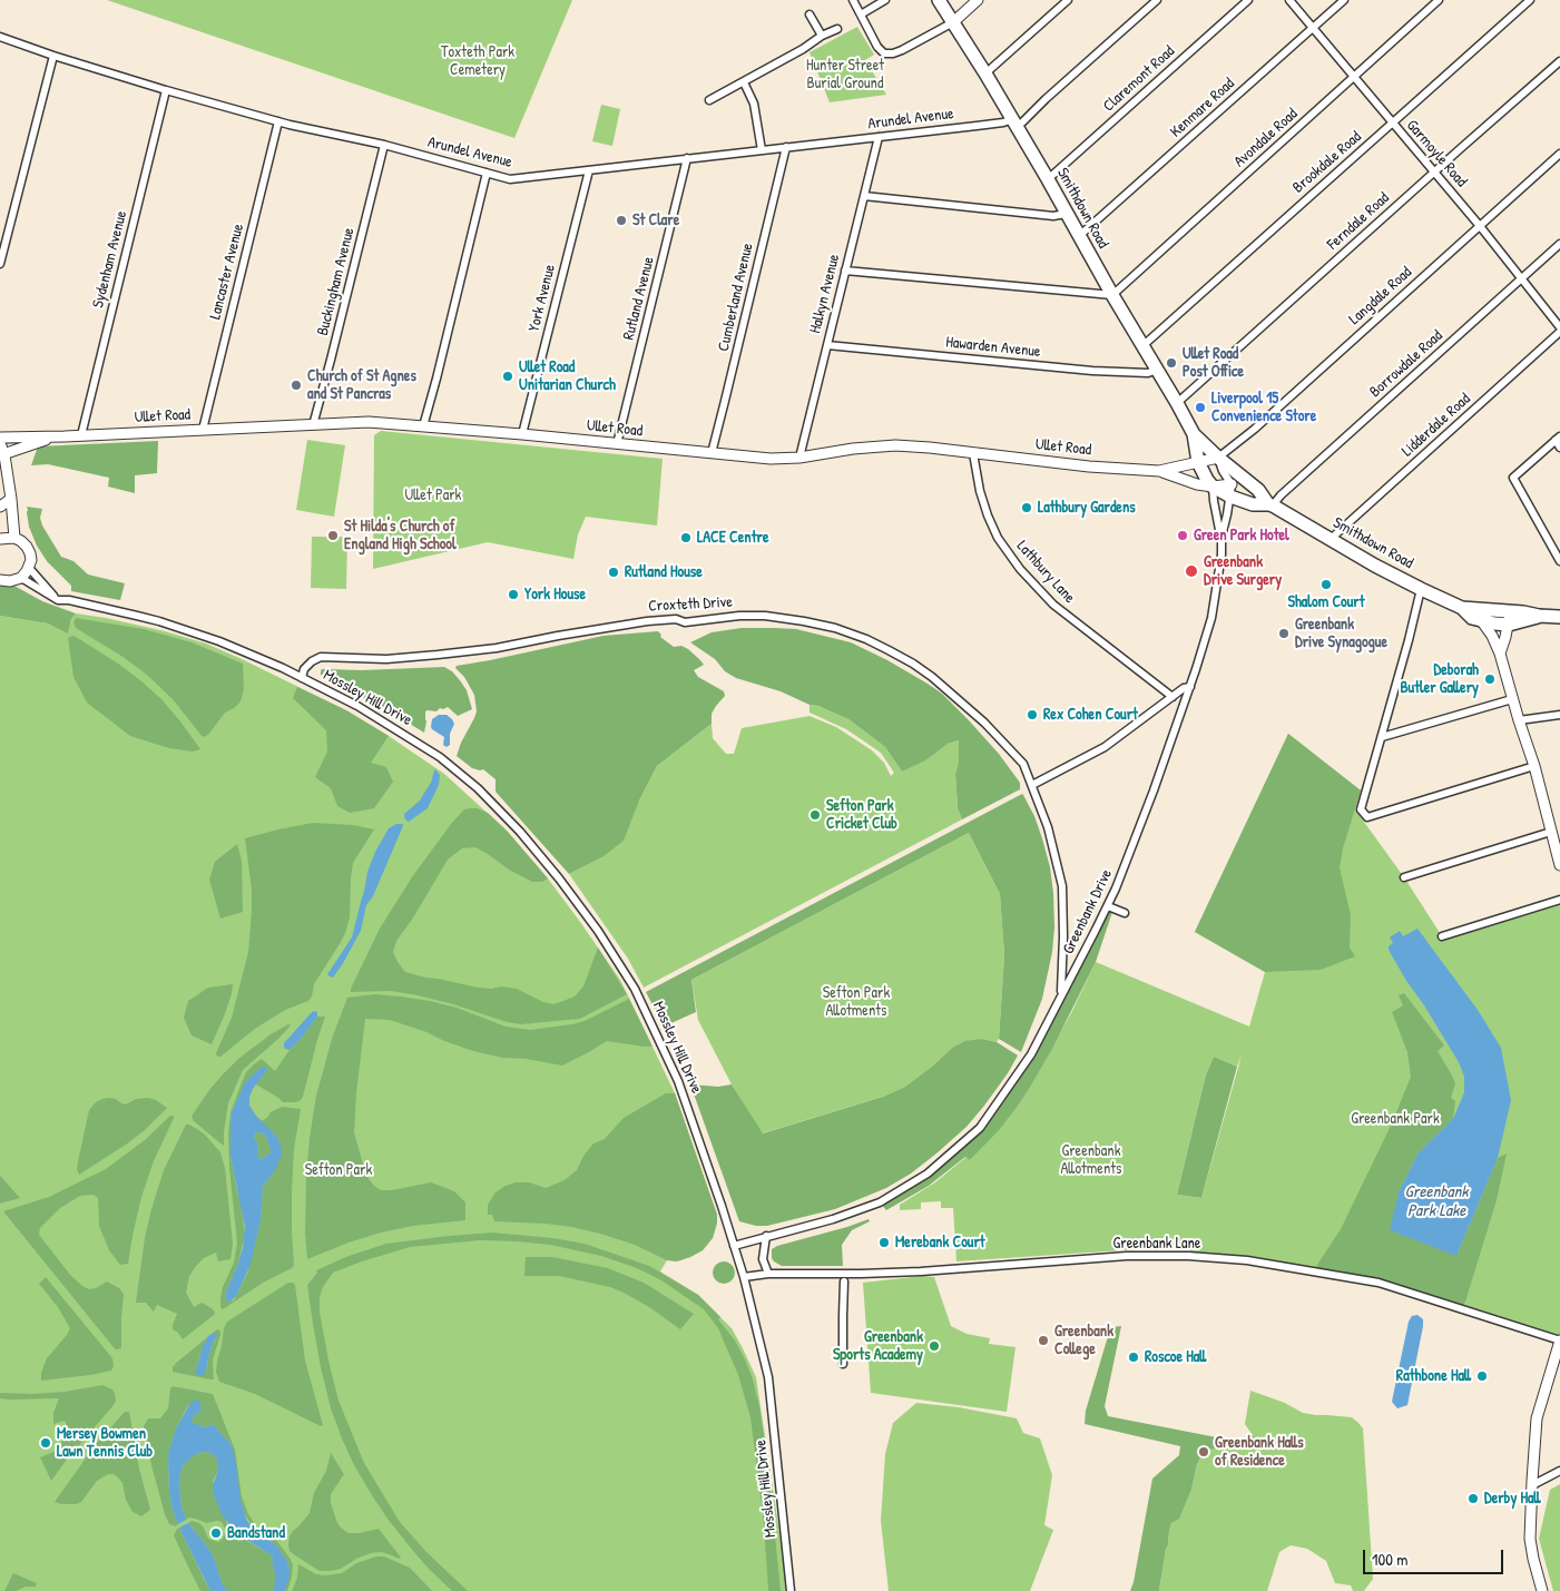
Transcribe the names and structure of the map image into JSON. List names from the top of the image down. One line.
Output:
{"streets":{"highway":["Smithdown Road"],"main road":["Ullet Road"],"street":["Claremont Road","Kenmare Road","Arundel Avenue","Avondale Road","Garmoyle Road","Brookdale Road","Ferndale Road","Sydenham Avenue","Lancaster Avenue","Buckingham Avenue","Halkyn Avenue","Langdale Road","Cumberland Avenue","York Avenue","Rutland Avenue","Hawarden Avenue","Borrowdale Road","Lidderdale Road","Lathbury Lane","Croxteth Drive","Mossley Hill Drive","Greenbank Drive","Greenbank Lane"]},"crossings":[["Claremont Road","Smithdown Road"],["Kenmare Road","Garmoyle Road"],["Kenmare Road","Smithdown Road"],["Arundel Avenue","Smithdown Road"],["Arundel Avenue","Sydenham Avenue"],["Arundel Avenue","Lancaster Avenue"],["Arundel Avenue","Buckingham Avenue"],["Arundel Avenue","Halkyn Avenue"],["Arundel Avenue","Cumberland Avenue"],["Arundel Avenue","York Avenue"],["Arundel Avenue","Rutland Avenue"],["Avondale Road","Garmoyle Road"],["Avondale Road","Smithdown Road"],["Garmoyle Road","Brookdale Road"],["Garmoyle Road","Ferndale Road"],["Garmoyle Road","Langdale Road"],["Garmoyle Road","Borrowdale Road"],["Brookdale Road","Smithdown Road"],["Smithdown Road","Ferndale Road"],["Smithdown Road","Langdale Road"],["Smithdown Road","Hawarden Avenue"],["Smithdown Road","Borrowdale Road"],["Smithdown Road","Ullet Road"],["Smithdown Road","Lidderdale Road"],["Smithdown Road","Greenbank Drive"],["Sydenham Avenue","Ullet Road"],["Lancaster Avenue","Ullet Road"],["Buckingham Avenue","Ullet Road"],["Halkyn Avenue","Hawarden Avenue"],["Halkyn Avenue","Ullet Road"],["Langdale Road","Ullet Road"],["Cumberland Avenue","Ullet Road"],["York Avenue","Ullet Road"],["Rutland Avenue","Ullet Road"],["Ullet Road","Lathbury Lane"],["Croxteth Drive","Mossley Hill Drive"],["Croxteth Drive","Greenbank Drive"],["Mossley Hill Drive","Greenbank Drive"],["Mossley Hill Drive","Greenbank Lane"]],"water":["Greenbank Park Lake"],"parks":["Toxteth Park Cemetery","Hunter Street Burial Ground","Ullet Park","Sefton Park Allotments","Greenbank Park","Greenbank Allotments","Sefton Park"],"places":["St Clare","Ullet Road Post Office","Ullet Road Unitarian Church","Church of St Agnes and St Pancras","Liverpool 15 Convenience Store","Lathbury Gardens","St Hilda's Church of England High School","Green Park Hotel","LACE Centre","Greenbank Drive Surgery","Rutland House","Shalom Court","York House","Greenbank Drive Synagogue","Deborah Butler Gallery","Rex Cohen Court","Sefton Park Cricket Club","Merebank Court","Greenbank College","Greenbank Sports Academy","Roscoe Hall","Rathbone Hall","Mersey Bowmen Lawn Tennis Club","Greenbank Halls of Residence","Derby Hall","Bandstand"],"scale_bar":"100 m"}
